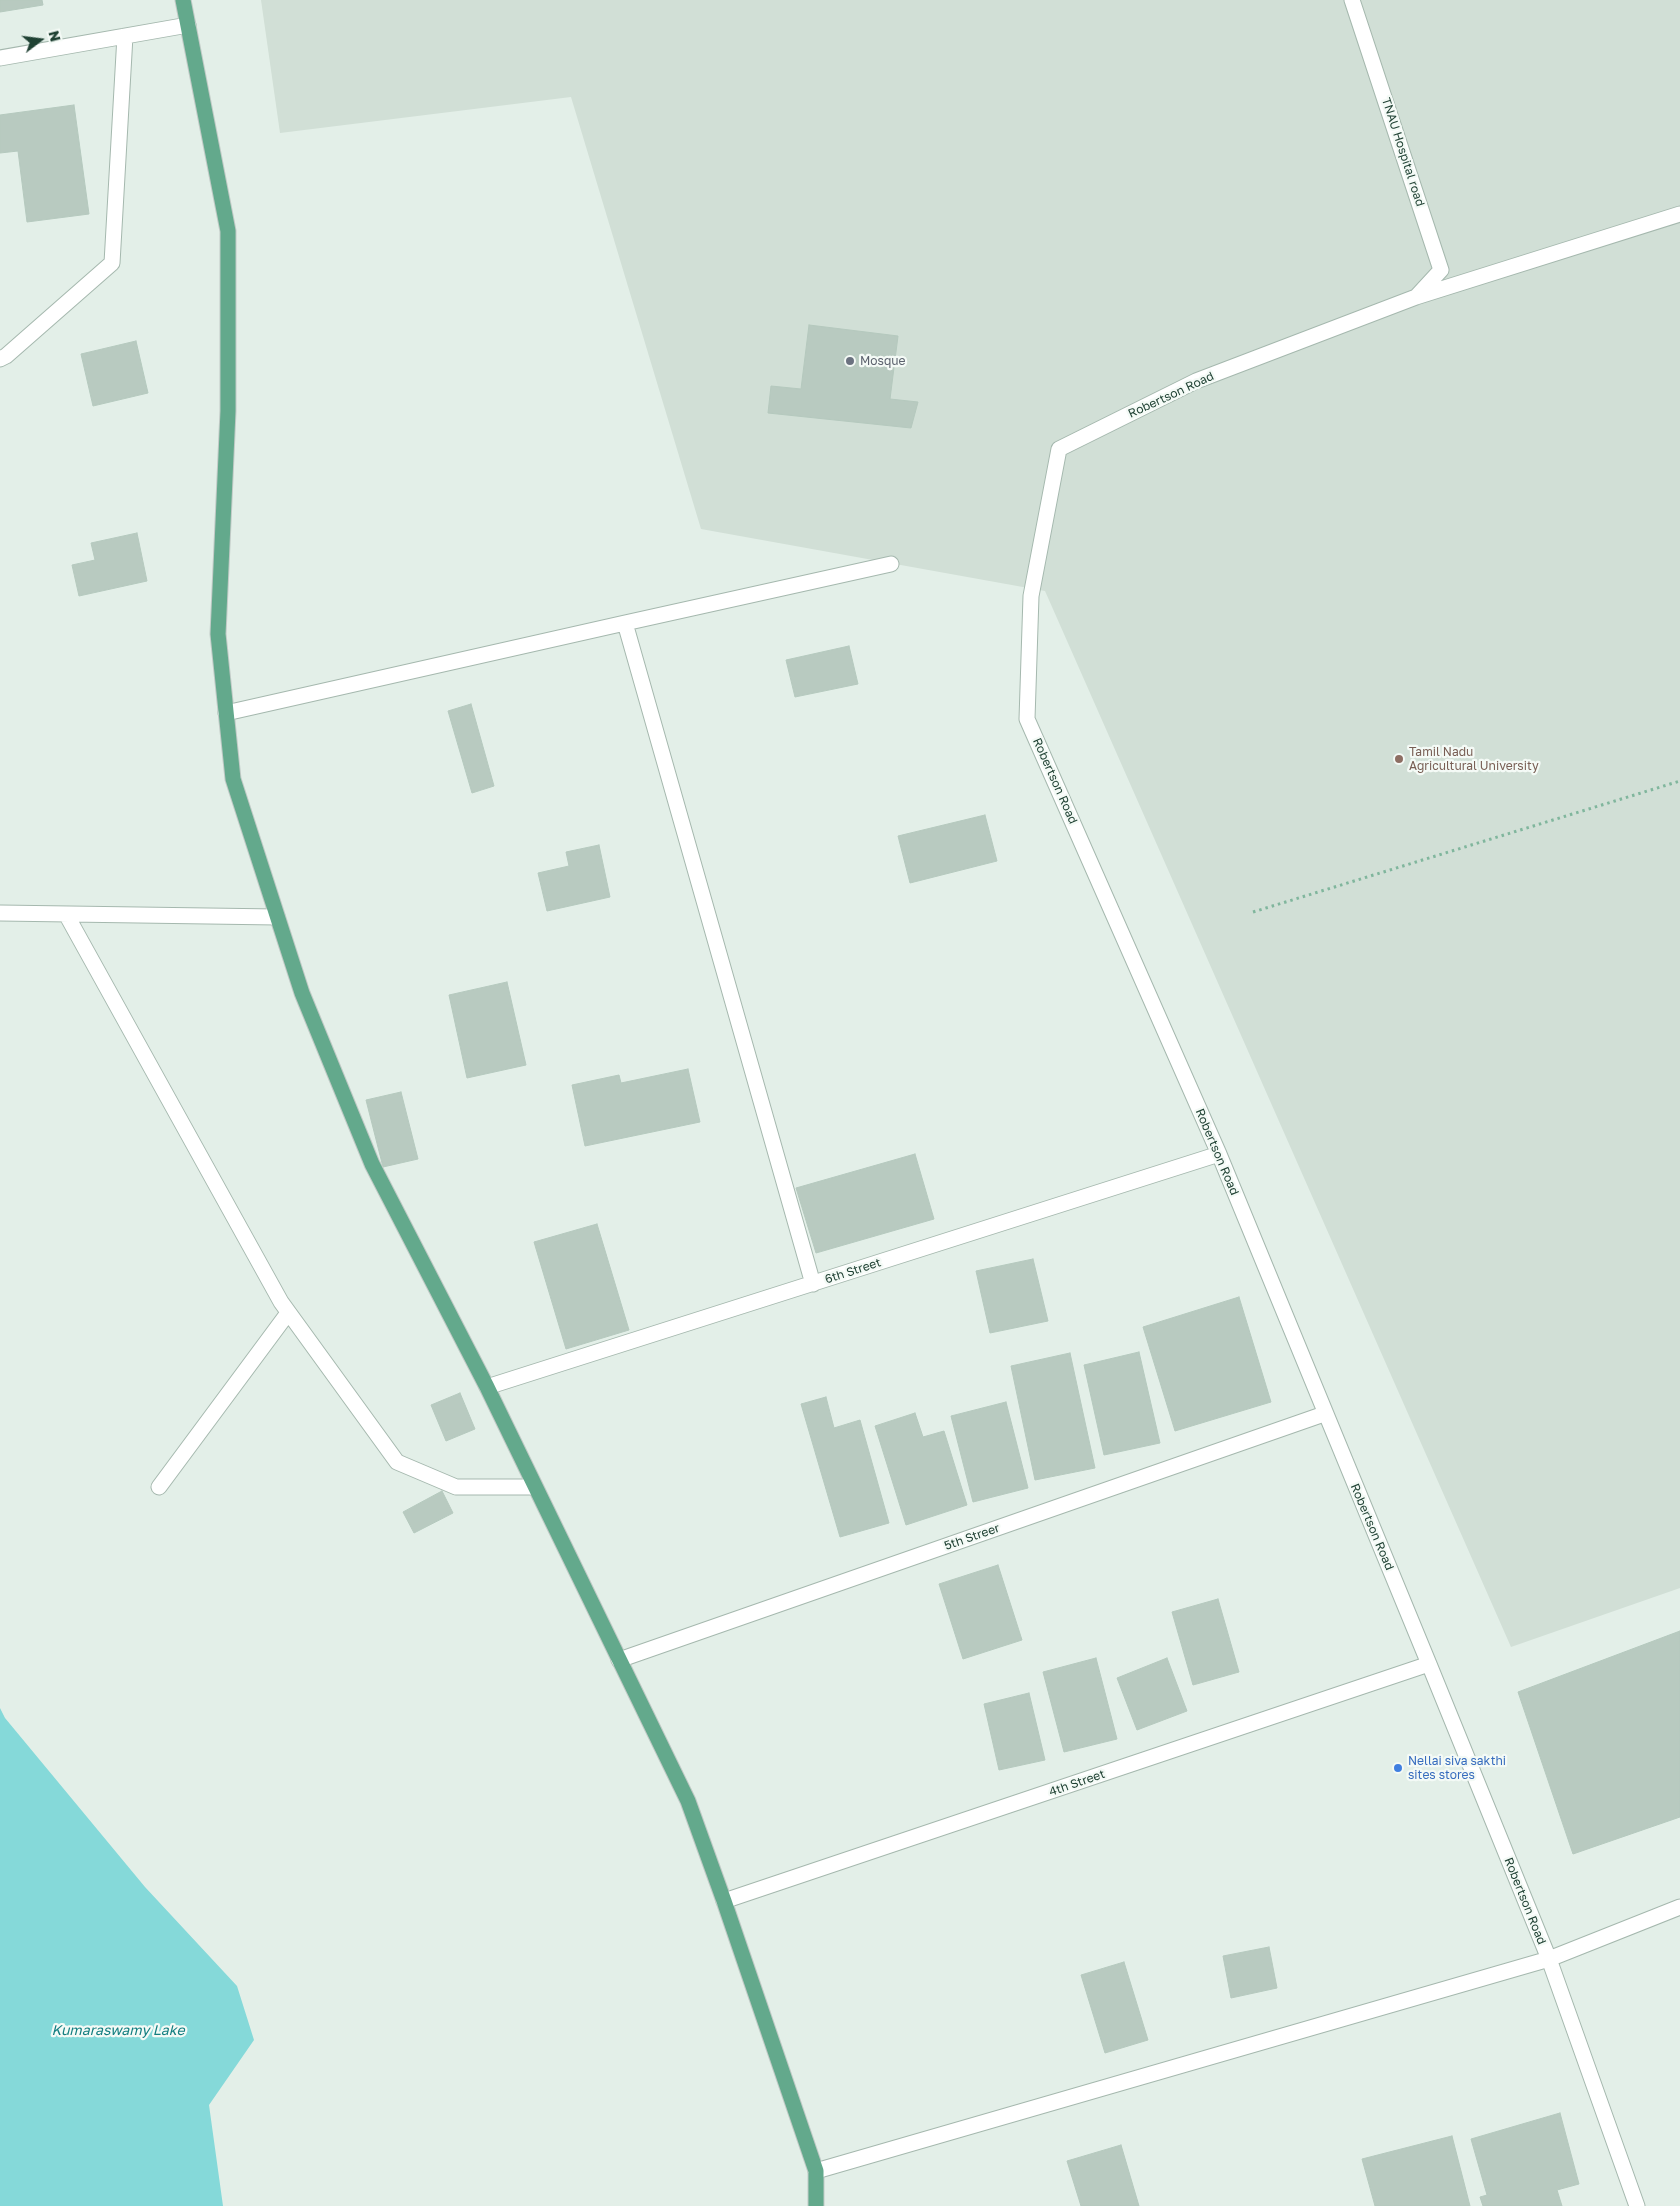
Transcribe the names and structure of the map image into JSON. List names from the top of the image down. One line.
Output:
{"streets":{"street":["TNAU Hospital road","Robertson Road","6th Street","5th Streer","4th Street"]},"crossings":[["TNAU Hospital road","Robertson Road"],["Robertson Road","6th Street"],["Robertson Road","5th Streer"],["Robertson Road","4th Street"]],"water":["Kumaraswamy Lake"],"places":["Mosque","Tamil Nadu Agricultural University","Nellai siva sakthi sites stores"],"north":"right"}
